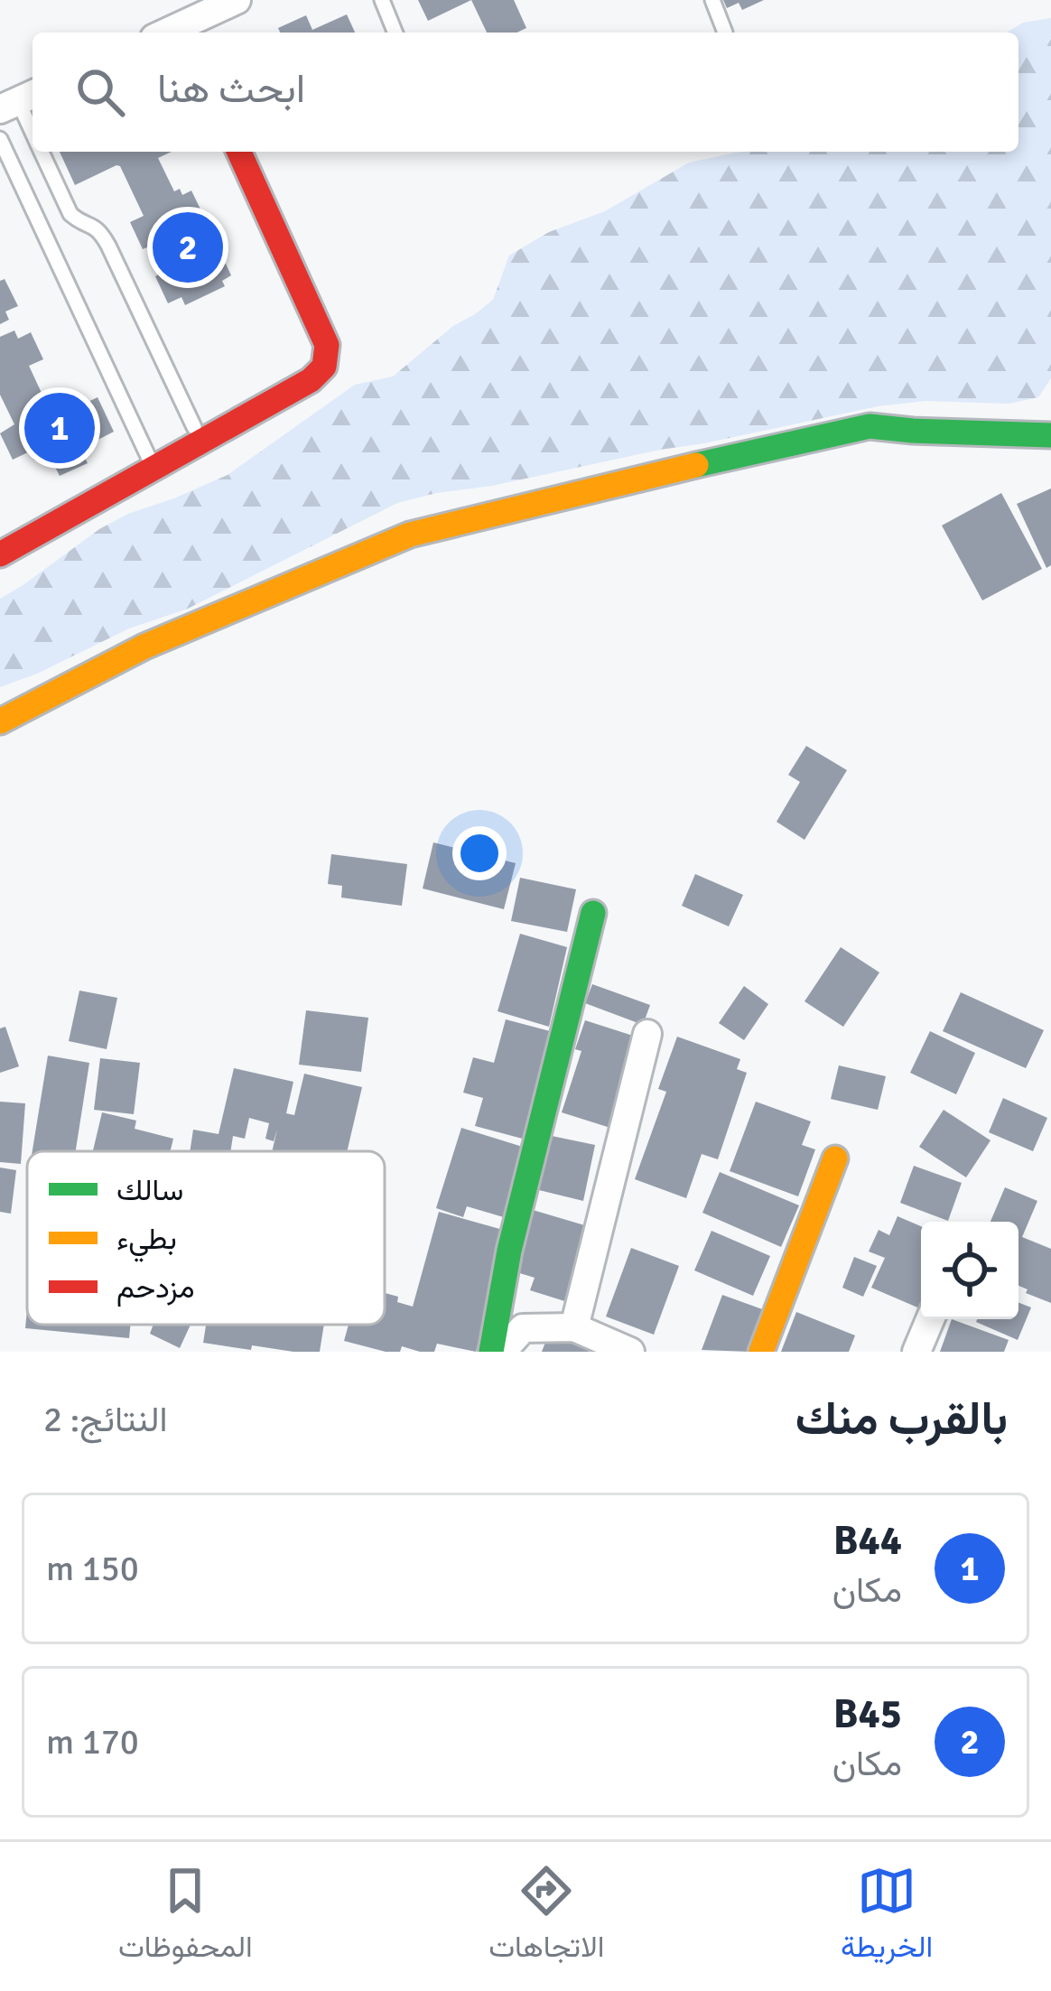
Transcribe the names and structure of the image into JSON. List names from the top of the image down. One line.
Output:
{"legend":["سالك","بطيء","مزدحم"],"page":{"search":"ابحث هنا","pins":["2","1"],"heading":["بالقرب منك","النتائج: 2"],"list":[{"mark":"1","name":"B44","note":"مكان","value":"150 m"},{"mark":"2","name":"B45","note":"مكان","value":"170 m"}],"nav":["الخريطة","الاتجاهات","المحفوظات"]}}
